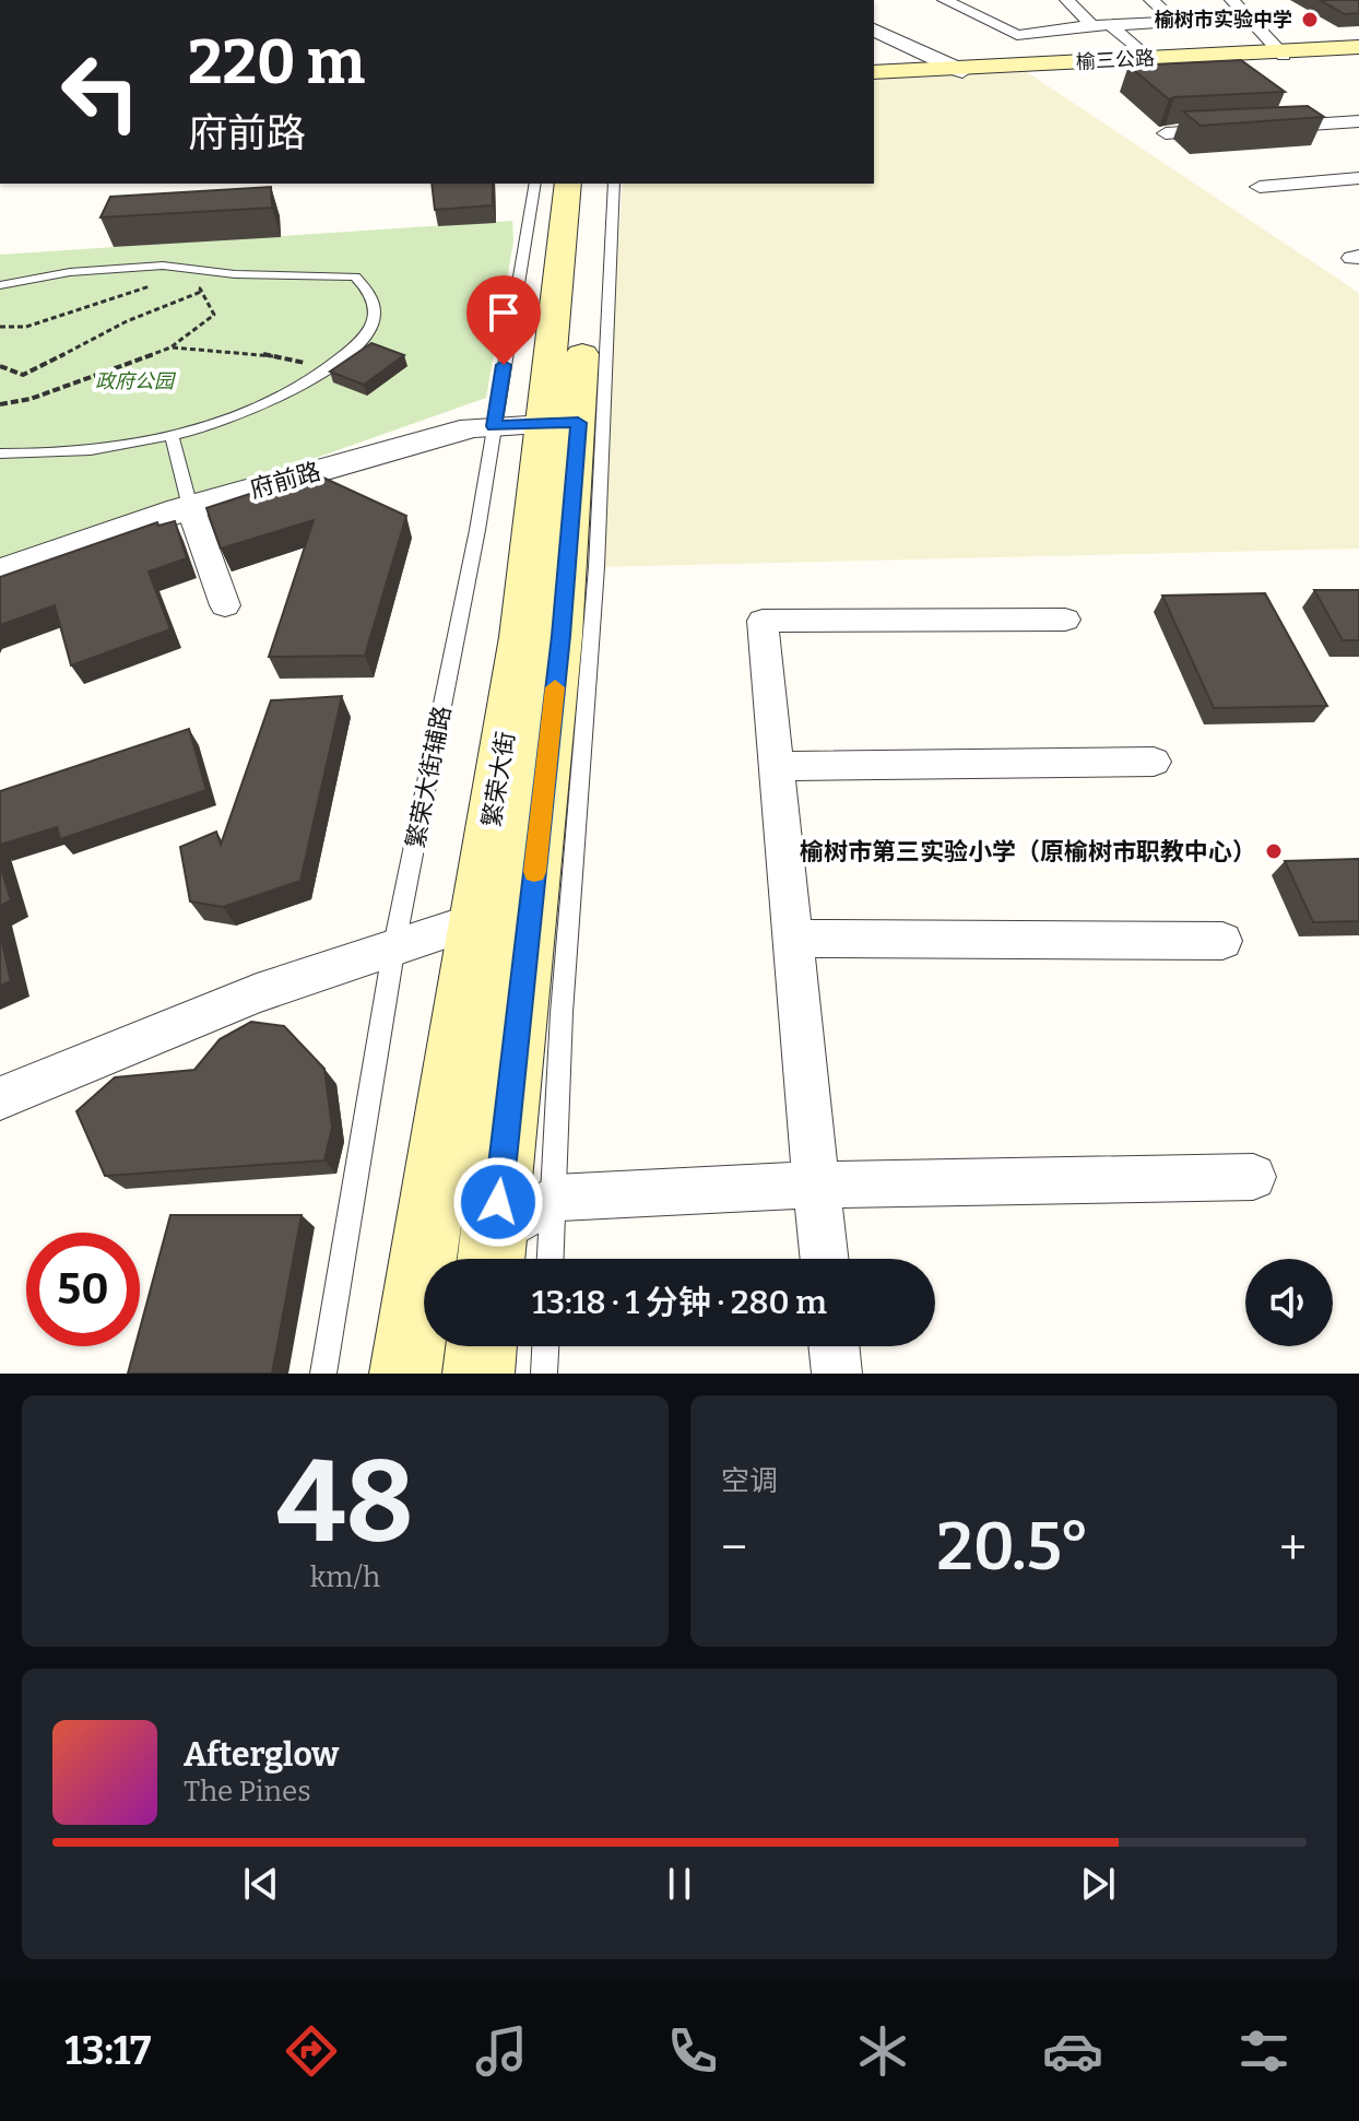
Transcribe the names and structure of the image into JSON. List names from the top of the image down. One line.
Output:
{"streets":{"main road":["榆三公路","繁荣大街"],"street":["府前路"],"lane":["繁荣大街辅路"]},"crossings":[["府前路","繁荣大街辅路"],["府前路","繁荣大街"]],"parks":["政府公园"],"places":["榆树市实验中学","榆树市第三实验小学（原榆树市职教中心）"],"page":{"turn":["220 m","府前路"],"limit":"50","trip":"13:18 · 1 分钟 · 280 m","tile":[["48","km/h"],"空调"],"heat":["−","20.5°","+"],"song":["Afterglow","The Pines"],"tabs":"13:17"}}
